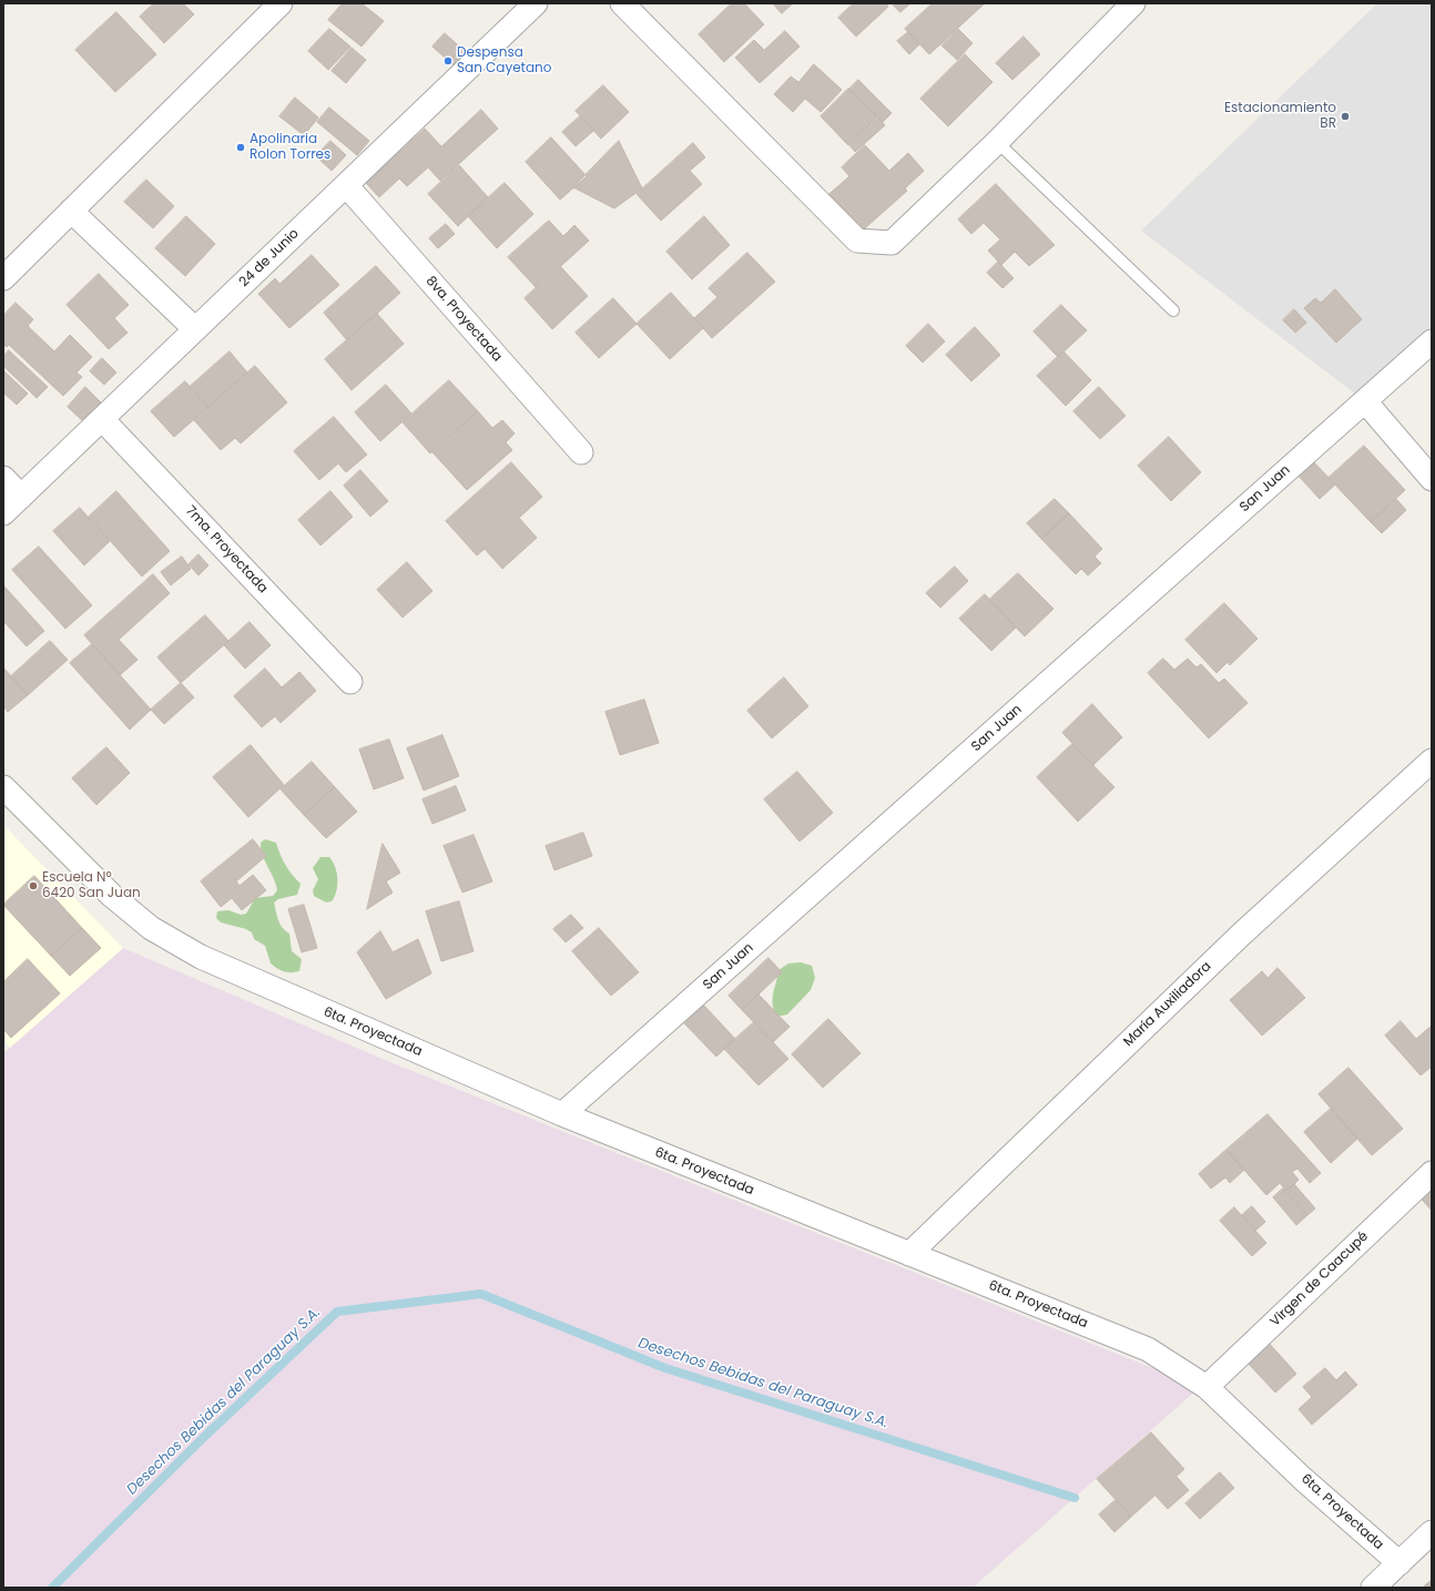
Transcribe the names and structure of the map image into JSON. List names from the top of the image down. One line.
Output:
{"streets":{"street":["24 de Junio","8va. Proyectada","San Juan","7ma. Proyectada","María Auxiliadora","6ta. Proyectada","Virgen de Caacupé"]},"crossings":[["24 de Junio","8va. Proyectada"],["24 de Junio","7ma. Proyectada"],["San Juan","6ta. Proyectada"],["María Auxiliadora","6ta. Proyectada"],["6ta. Proyectada","Virgen de Caacupé"]],"water":["Desechos Bebidas del Paraguay S.A."],"places":["Despensa San Cayetano","Estacionamiento BR","Apolinaria Rolon Torres","Escuela Nº 6420 San Juan"]}
